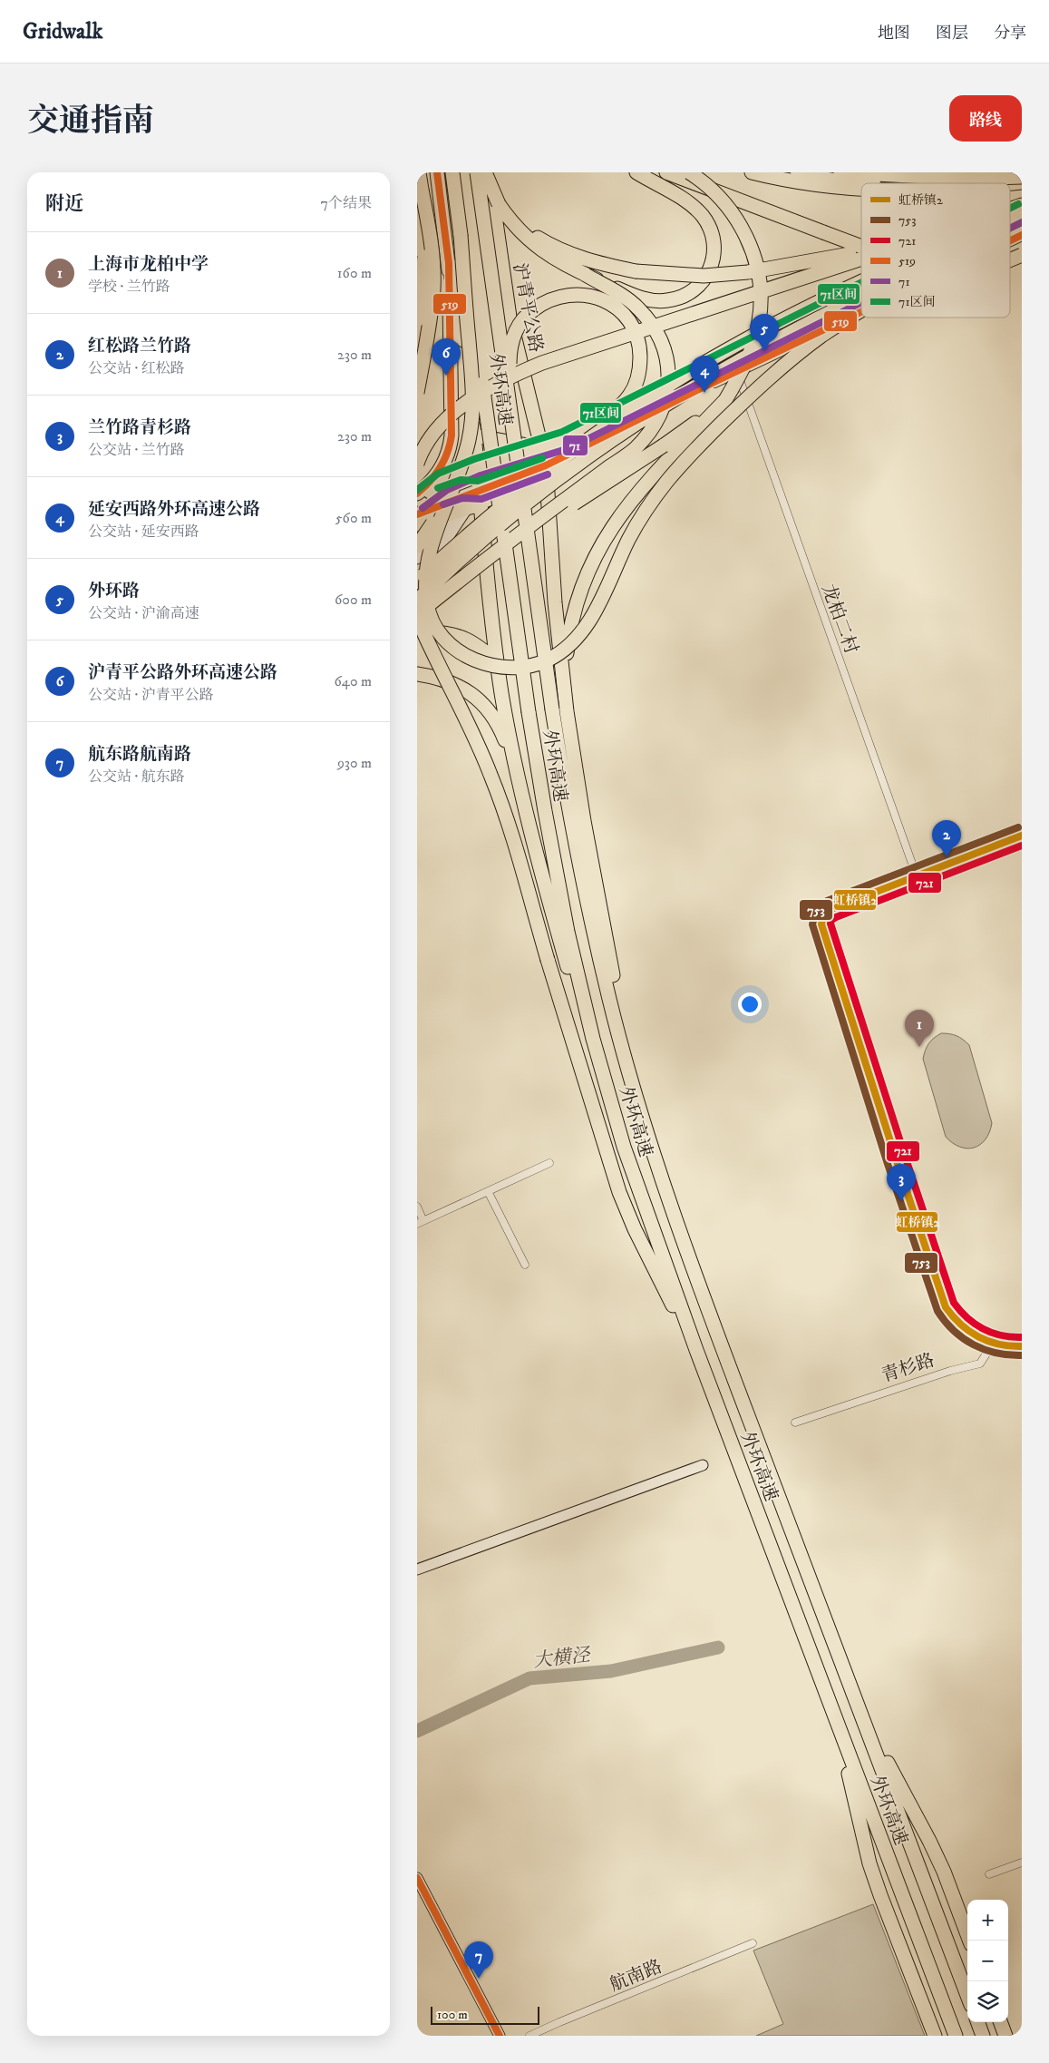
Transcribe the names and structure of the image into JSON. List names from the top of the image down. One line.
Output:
{"streets":{"highway":["沪青平公路","外环高速"],"street":["龙柏二村","青杉路","航南路"]},"water":["大横泾"],"lines":["transit line 519","transit line 71区间","transit line 71","transit line 753","transit line 虹桥镇2","transit line 721"],"legend":["虹桥镇2","753","721","519","71","71区间"],"scale_bar":"100 m","page":{"header":"Gridwalk","nav":["地图","图层","分享"],"title":"交通指南","buttons":"路线","heading":["附近","7个结果"],"list":[{"mark":"1","name":"上海市龙柏中学","note":"学校 · 兰竹路","value":"160 m"},{"mark":"2","name":"红松路兰竹路","note":"公交站 · 红松路","value":"230 m"},{"mark":"3","name":"兰竹路青杉路","note":"公交站 · 兰竹路","value":"230 m"},{"mark":"4","name":"延安西路外环高速公路","note":"公交站 · 延安西路","value":"560 m"},{"mark":"5","name":"外环路","note":"公交站 · 沪渝高速","value":"600 m"},{"mark":"6","name":"沪青平公路外环高速公路","note":"公交站 · 沪青平公路","value":"640 m"},{"mark":"7","name":"航东路航南路","note":"公交站 · 航东路","value":"930 m"}],"pins":["5","6","4","2","1","3","7"],"map_buttons":["+","−"],"scale":"100 m"}}
